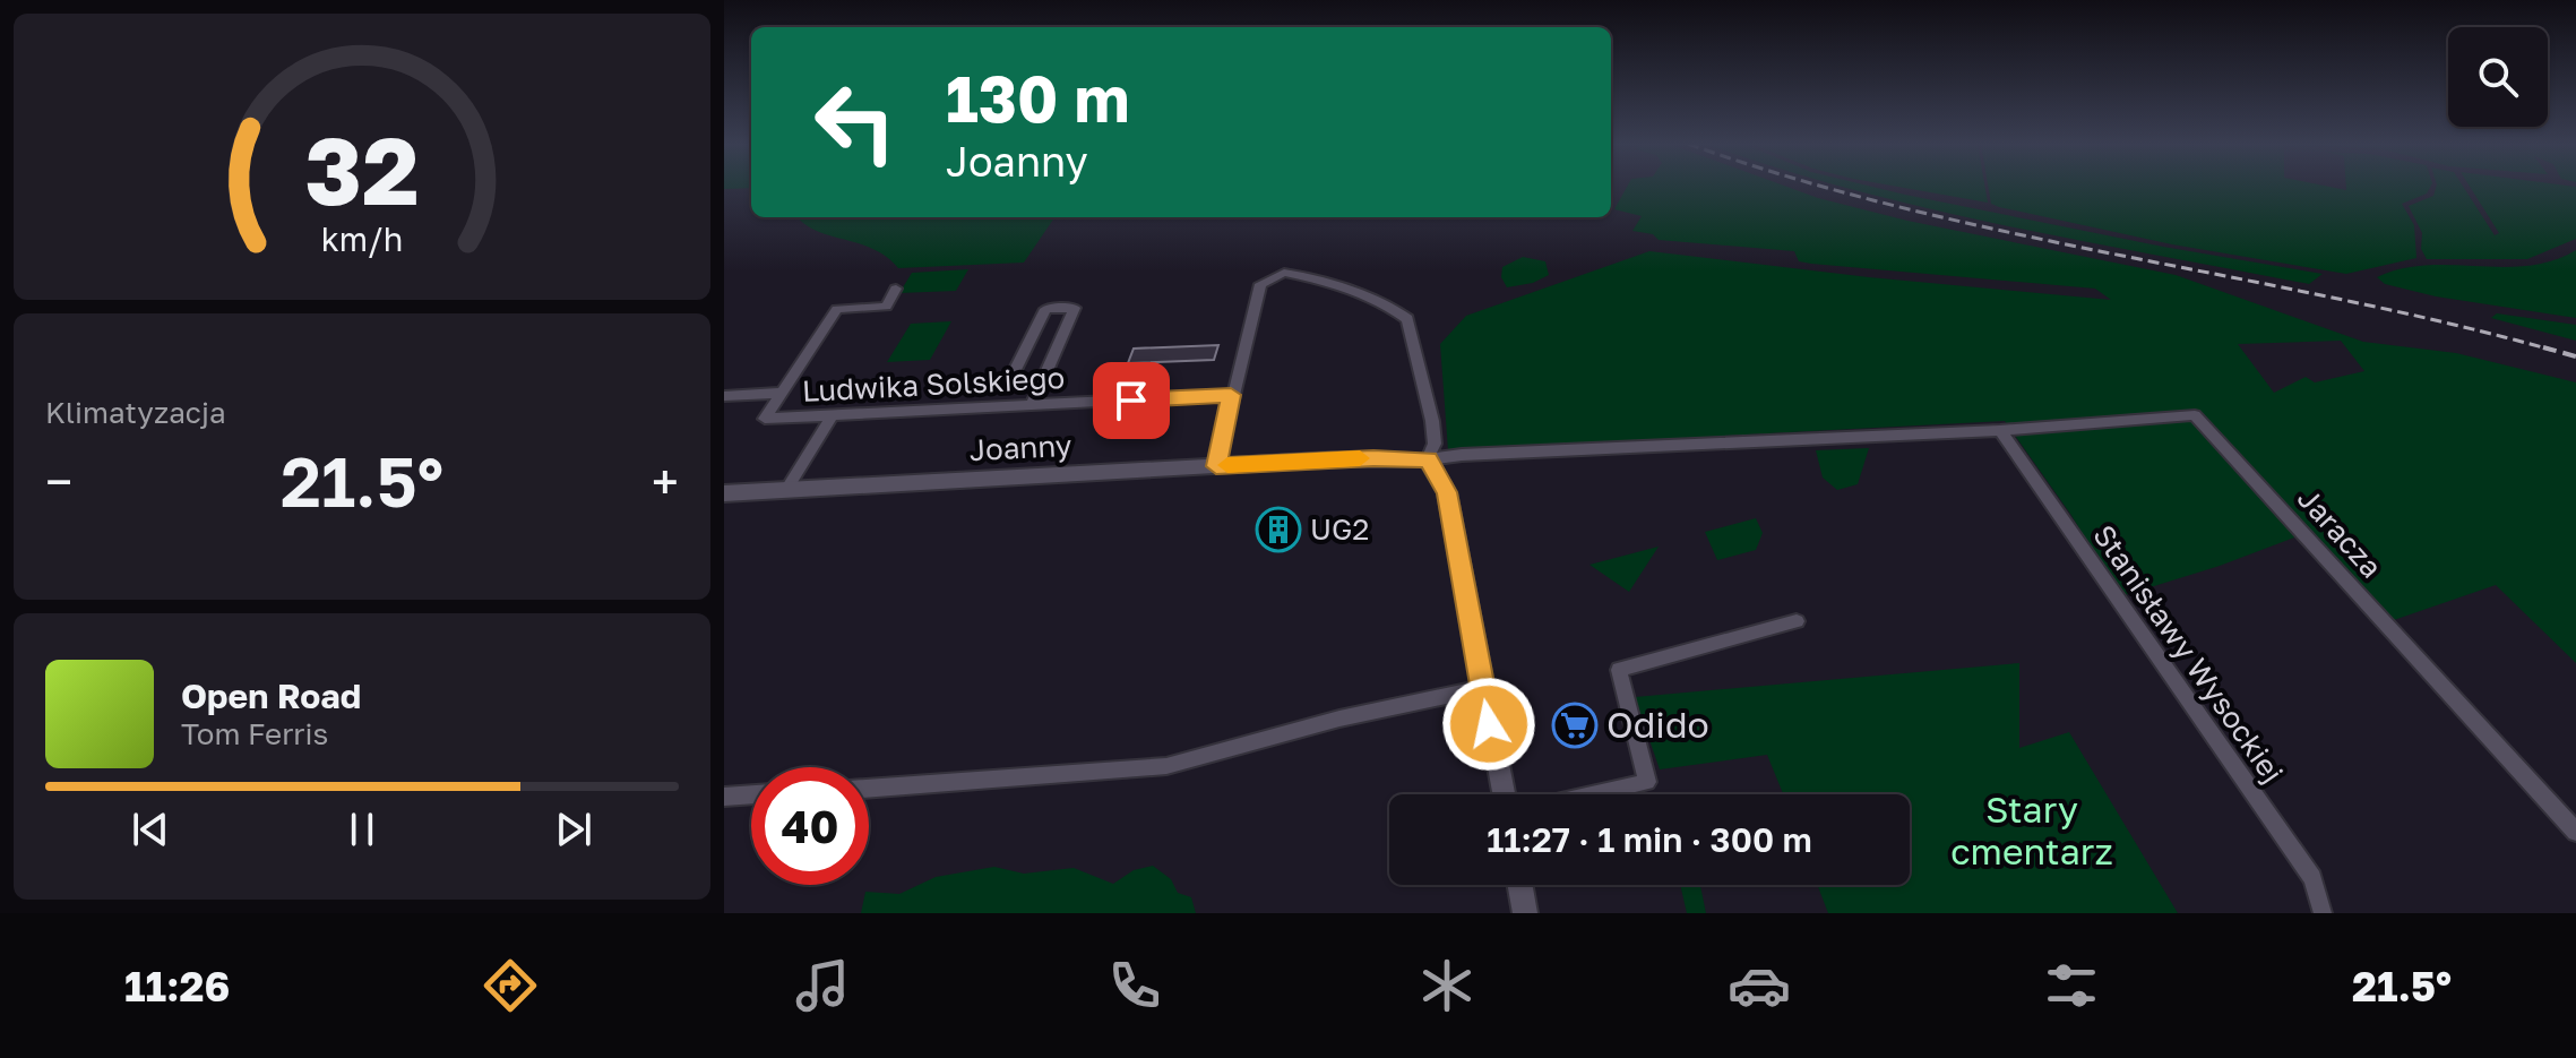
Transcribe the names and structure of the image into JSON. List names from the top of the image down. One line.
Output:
{"streets":{"street":["Ludwika Solskiego","Joanny","Jaracza","Stanisławy Wysockiej"]},"crossings":[["Jaracza","Stanisławy Wysockiej"]],"parks":["Stary cmentarz"],"places":{"building":["UG2"],"supermarket":["Odido"]},"page":{"turn":["130 m","Joanny"],"tile":"Klimatyzacja","heat":["−","21.5°","+"],"song":["Open Road","Tom Ferris"],"limit":"40","trip":"11:27 · 1 min · 300 m","tabs":["11:26","21.5°"],"gauge":["32","km/h"]}}
